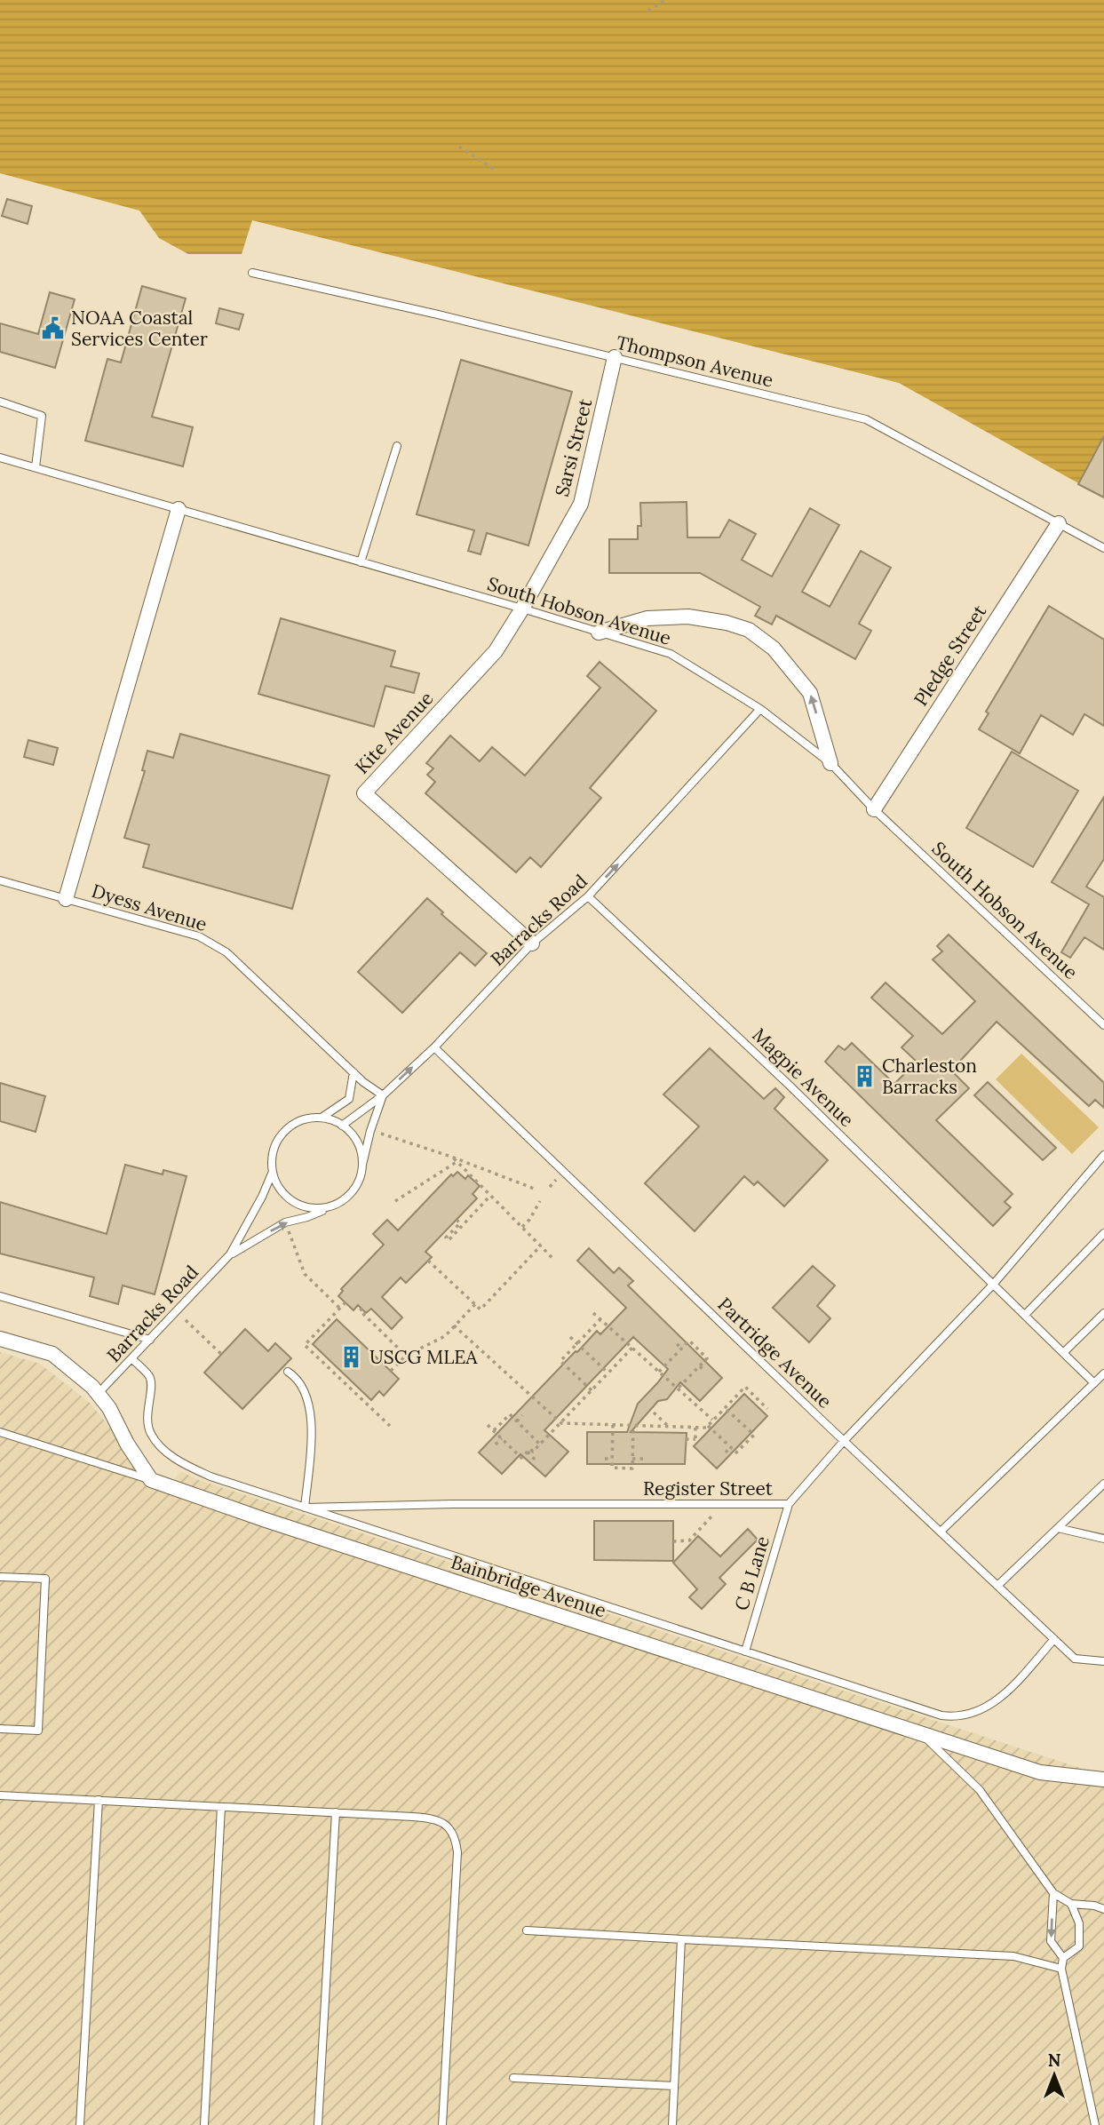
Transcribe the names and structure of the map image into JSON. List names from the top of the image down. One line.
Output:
{"streets":{"street":["Sarsi Street","Pledge Street","Kite Avenue","Bainbridge Avenue"],"lane":["Thompson Avenue","South Hobson Avenue","Dyess Avenue","Barracks Road","Magpie Avenue","Partridge Avenue","Register Street","C B Lane"]},"crossings":[["Thompson Avenue","Sarsi Street"],["Thompson Avenue","Pledge Street"],["Sarsi Street","South Hobson Avenue"],["Sarsi Street","Kite Avenue"],["South Hobson Avenue","Pledge Street"],["South Hobson Avenue","Kite Avenue"],["South Hobson Avenue","Barracks Road"],["Kite Avenue","Barracks Road"],["Dyess Avenue","Barracks Road"],["Barracks Road","Magpie Avenue"],["Barracks Road","Partridge Avenue"],["Magpie Avenue","Register Street"],["Partridge Avenue","Register Street"],["Register Street","C B Lane"]],"one_way":["Barracks Road"],"places":{"public building":["NOAA Coastal Services Center"],"building":["Charleston Barracks","USCG MLEA"]},"north":"top"}
